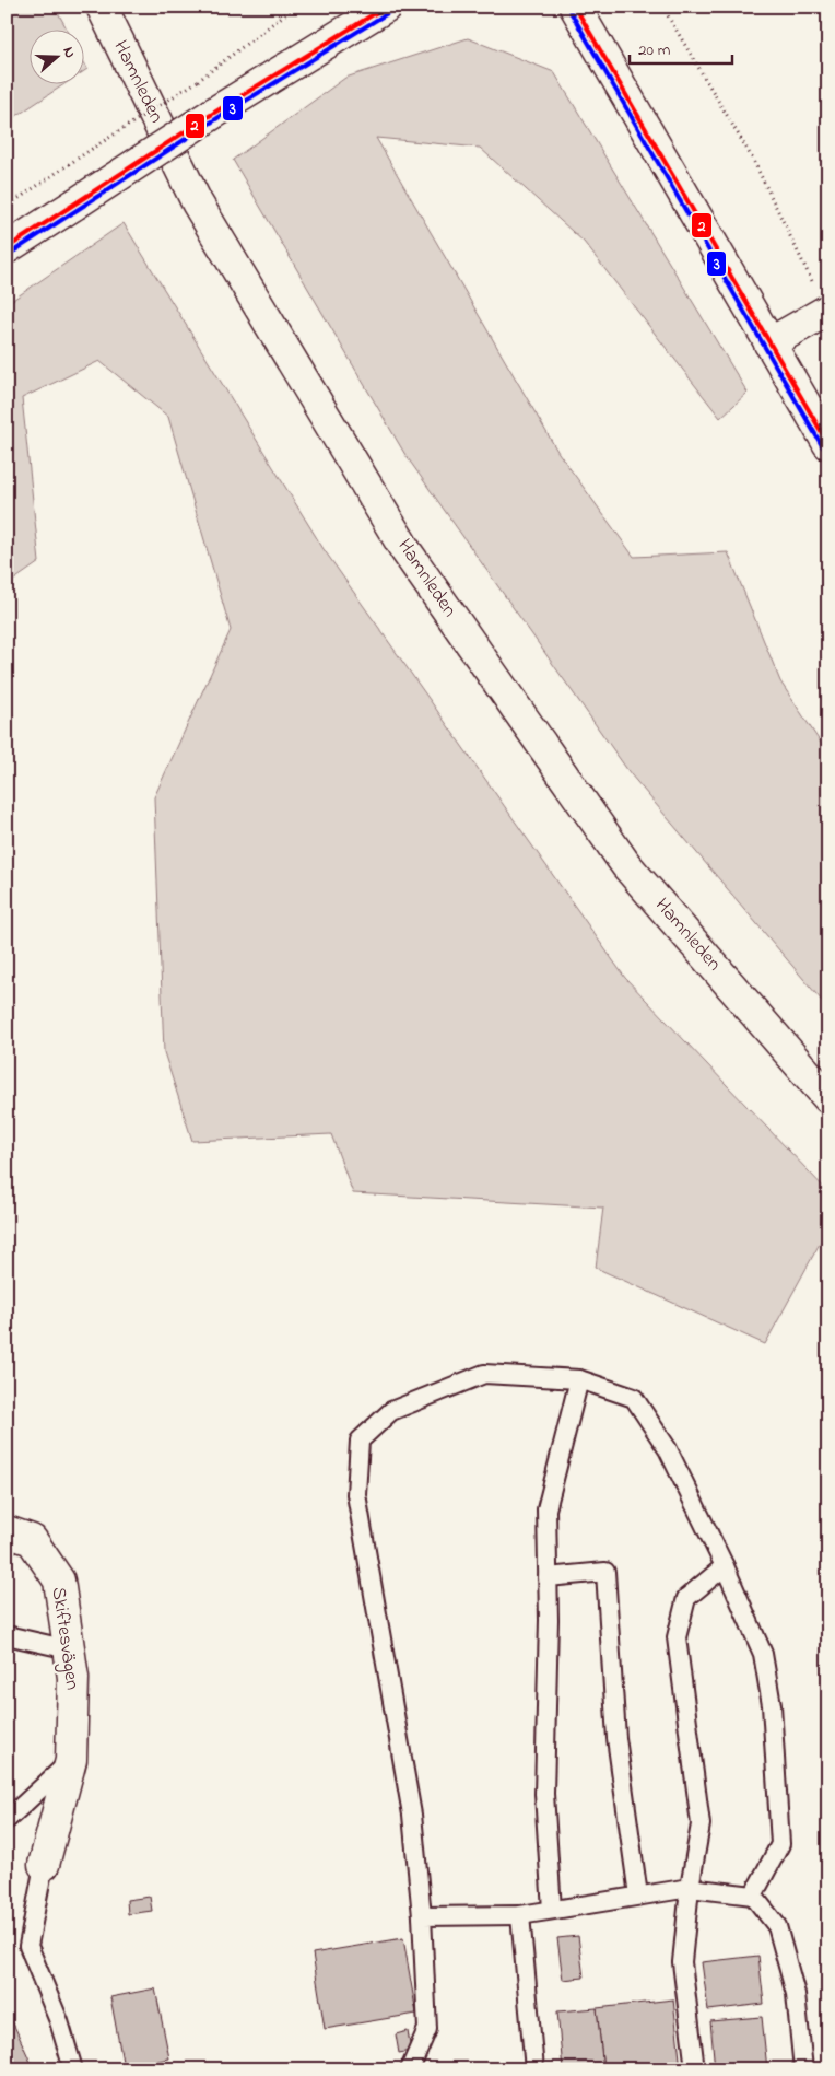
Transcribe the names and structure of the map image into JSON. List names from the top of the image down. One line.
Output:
{"streets":{"street":["Hamnleden","Skiftesvägen"]},"lines":["transit line 2","transit line 3"],"scale_bar":"20 m","north":"right"}
